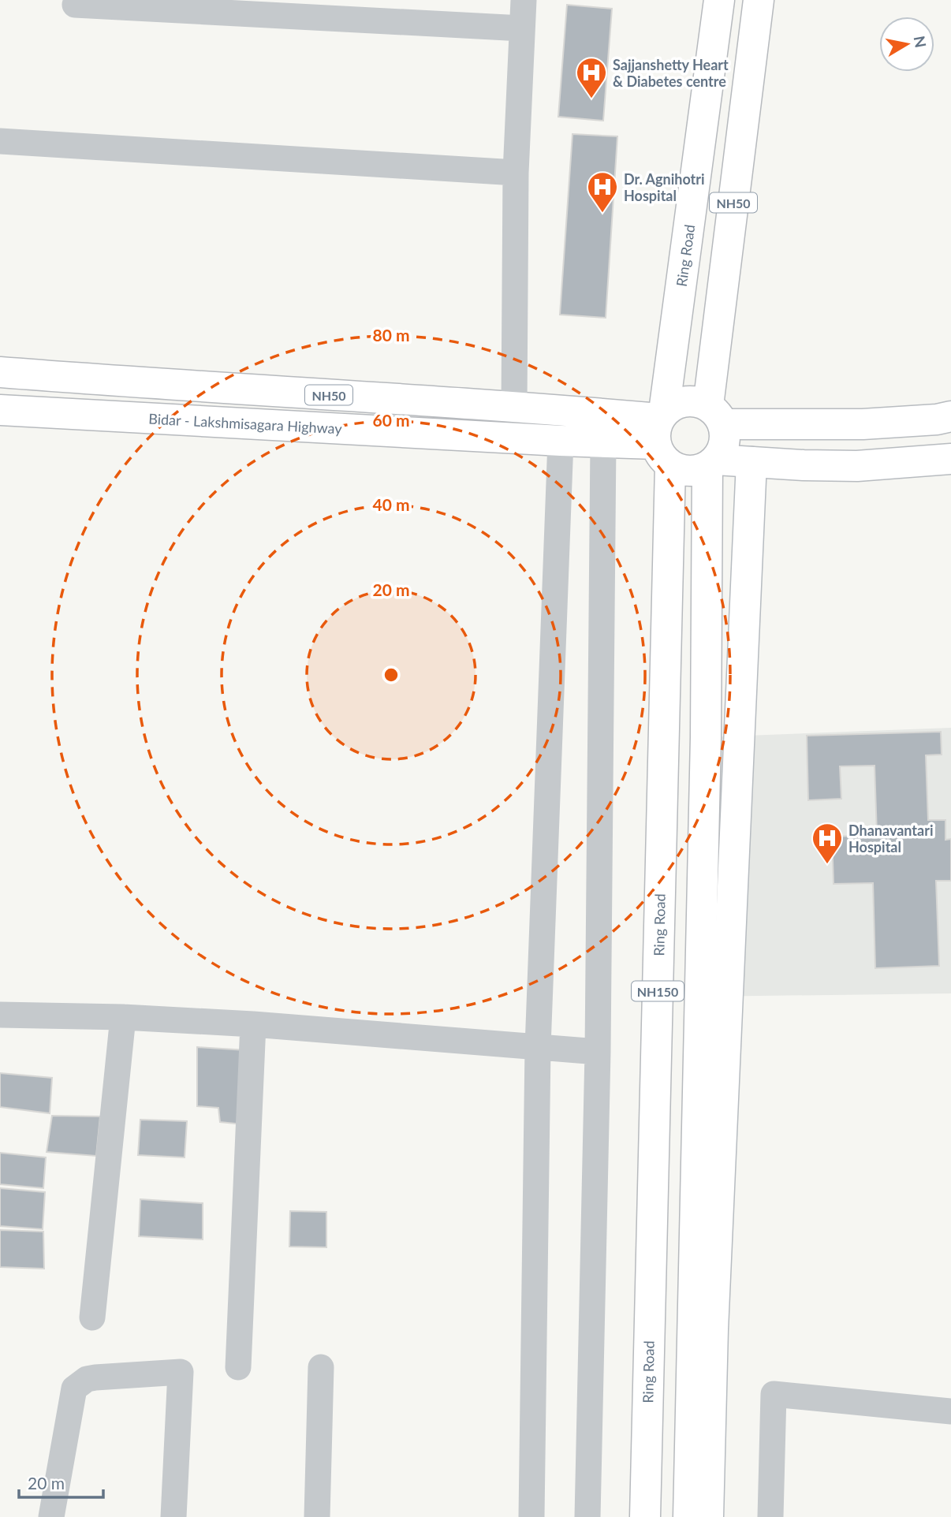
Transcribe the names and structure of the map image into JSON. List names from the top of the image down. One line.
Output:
{"streets":{"main road":["NH50","Ring Road","Bidar - Lakshmisagara Highway","NH150"]},"crossings":[["NH50","Ring Road"],["NH50","Bidar - Lakshmisagara Highway"],["NH50","NH150"],["Ring Road","Bidar - Lakshmisagara Highway"],["Ring Road","NH150"],["Bidar - Lakshmisagara Highway","NH150"]],"places":{"hospital":["Sajjanshetty Heart & Diabetes centre","Dr. Agnihotri Hospital","Dhanavantari Hospital"]},"scale_bar":"20 m","north":"right","rings":["80 m","60 m","40 m","20 m"]}
